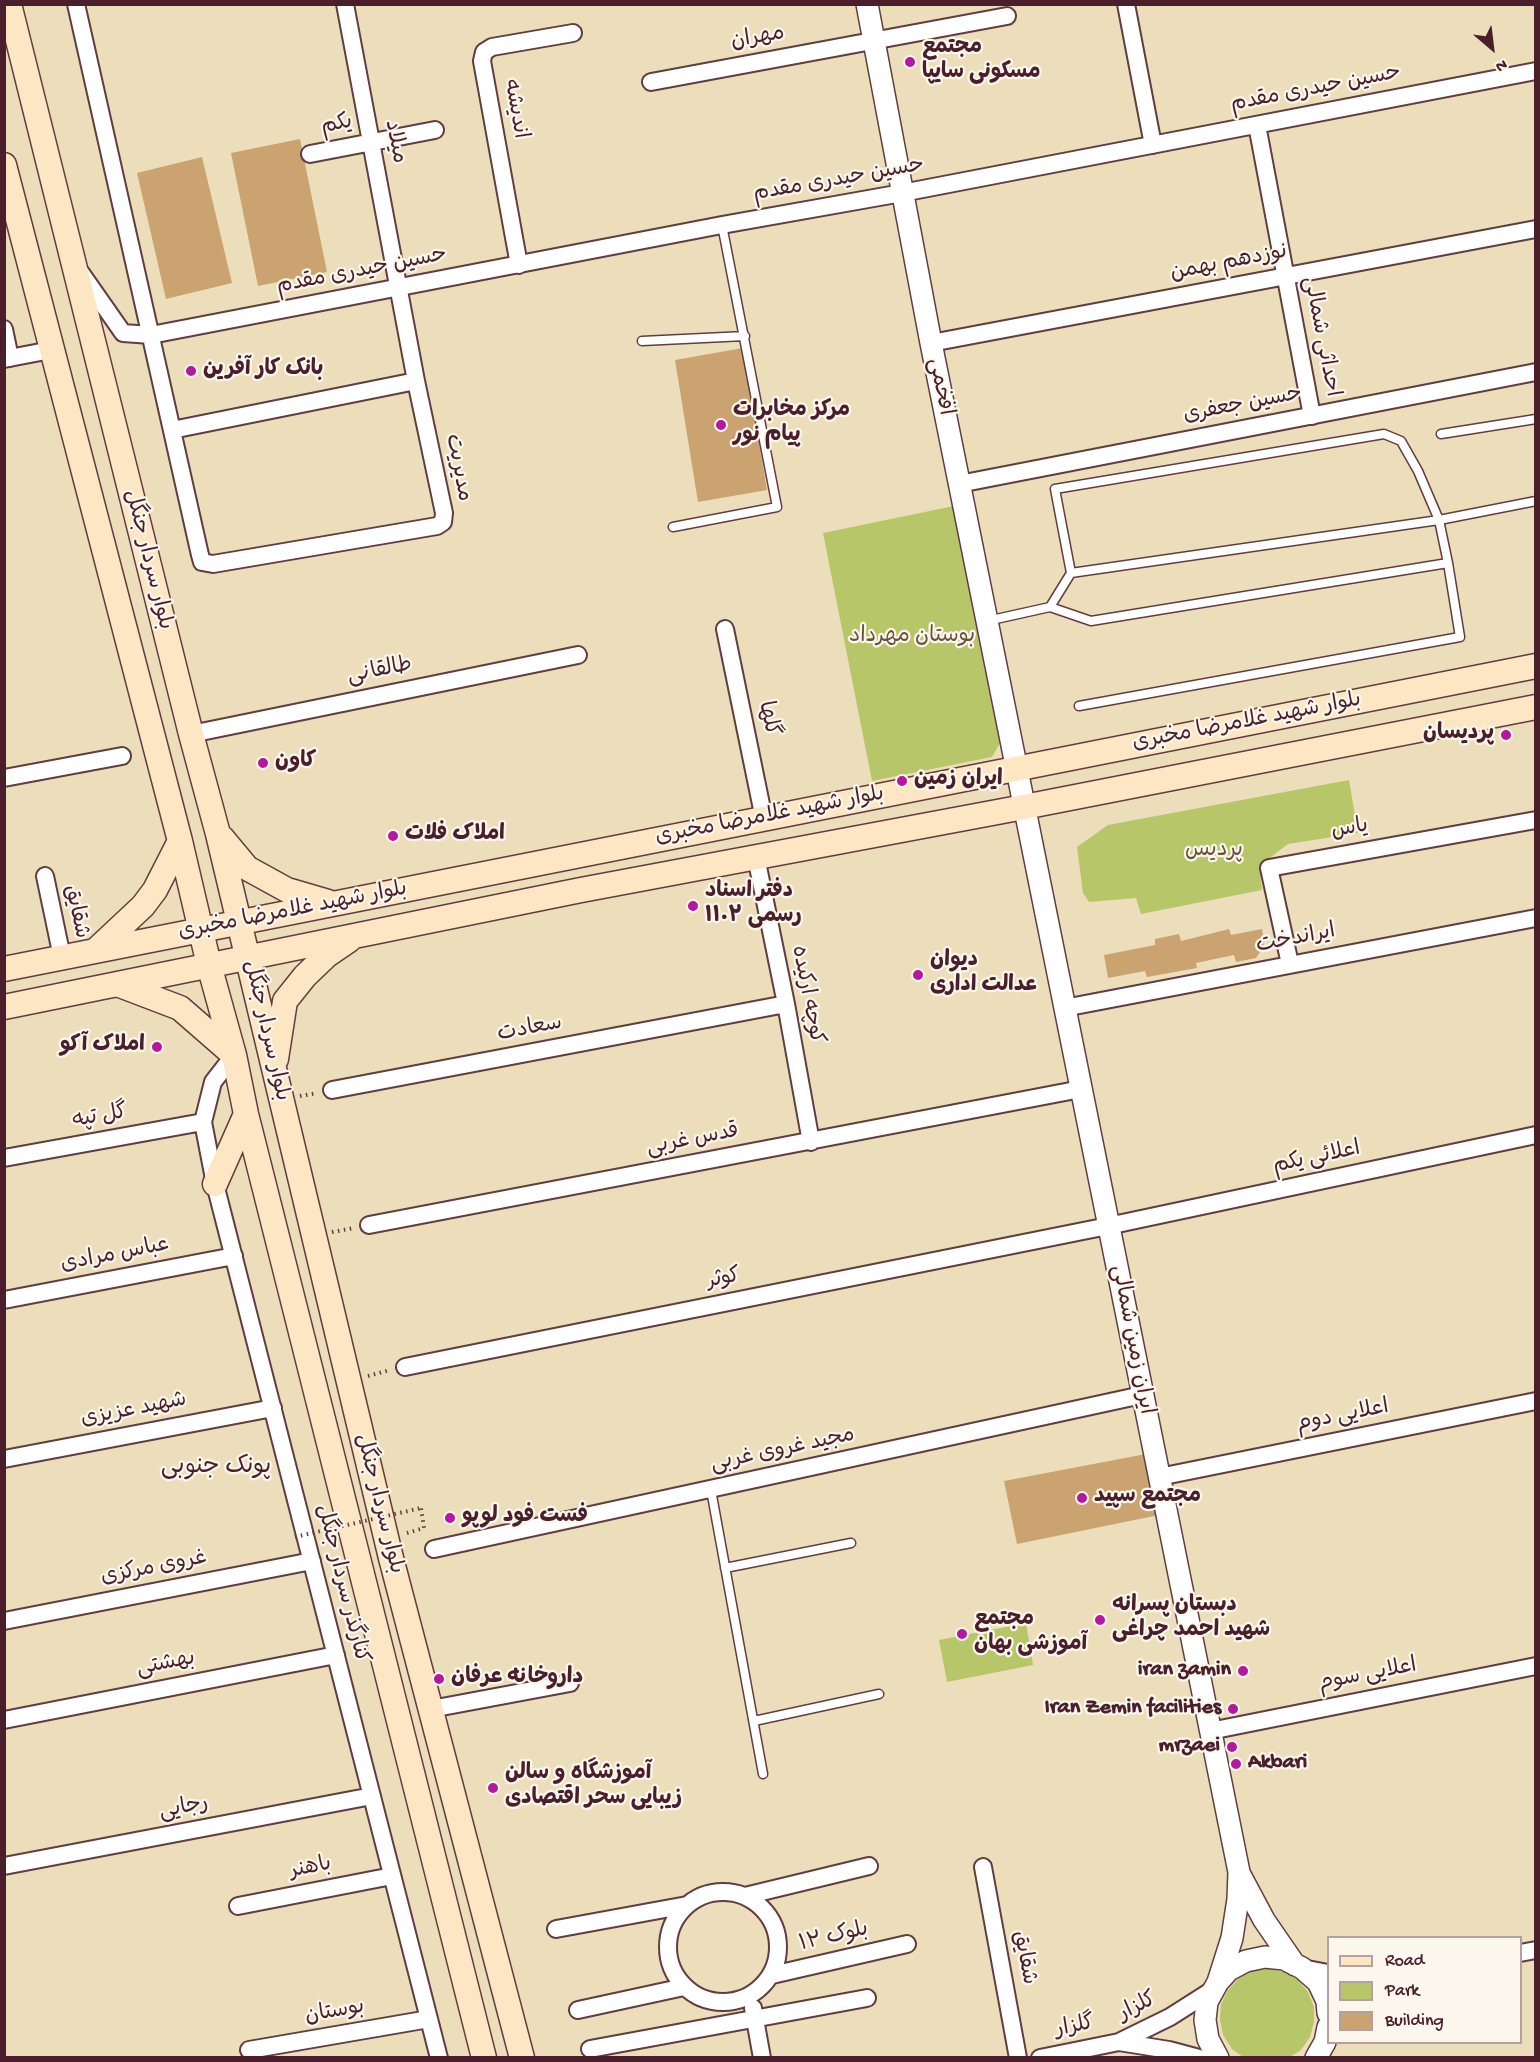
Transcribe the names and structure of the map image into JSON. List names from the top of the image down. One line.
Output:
{"streets":{"main road":["بلوار سردار جنگل","بلوار شهید غلامرضا مخبری"],"street":["مهران","حسین حیدری مقدم","اندیشه","یکم","میلاد","نوزدهم بهمن","احداثی شمالی","افخمی","حسین جعفری","مدیریت","طالقانی","گلها","یاس","شقایق","ایراندخت","کوچه ارکیده","سعادت","گل تپه","قدس غربی","اعلائی یکم","عباس مرادی","کوثر","ایران زمین شمالی","شهید عزیزی","اعلایی دوم","مجید غروی غربی","غروی مرکزی","کنارگذر سردار جنگل","بهشتی","اعلایی سوم","رجایی","باهنر","بلوک ۱۲","کلزار","بوستان","گلزار"]},"crossings":[["مهران","افخمی"],["حسین حیدری مقدم","اندیشه"],["حسین حیدری مقدم","میلاد"],["حسین حیدری مقدم","احداثی شمالی"],["حسین حیدری مقدم","افخمی"],["حسین حیدری مقدم","مدیریت"],["حسین حیدری مقدم","بلوار سردار جنگل"],["یکم","میلاد"],["میلاد","مدیریت"],["نوزدهم بهمن","احداثی شمالی"],["نوزدهم بهمن","افخمی"],["احداثی شمالی","حسین جعفری"],["افخمی","حسین جعفری"],["افخمی","بلوار شهید غلامرضا مخبری"],["افخمی","ایران زمین شمالی"],["بلوار سردار جنگل","طالقانی"],["بلوار سردار جنگل","بلوار شهید غلامرضا مخبری"],["گلها","بلوار شهید غلامرضا مخبری"],["بلوار شهید غلامرضا مخبری","شقایق"],["بلوار شهید غلامرضا مخبری","کوچه ارکیده"],["بلوار شهید غلامرضا مخبری","ایران زمین شمالی"],["یاس","ایراندخت"],["ایراندخت","ایران زمین شمالی"],["کوچه ارکیده","سعادت"],["کوچه ارکیده","قدس غربی"],["گل تپه","کنارگذر سردار جنگل"],["قدس غربی","ایران زمین شمالی"],["اعلائی یکم","کوثر"],["اعلائی یکم","ایران زمین شمالی"],["عباس مرادی","کنارگذر سردار جنگل"],["کوثر","ایران زمین شمالی"],["ایران زمین شمالی","اعلایی دوم"],["ایران زمین شمالی","مجید غروی غربی"],["ایران زمین شمالی","اعلایی سوم"],["ایران زمین شمالی","کلزار"],["شهید عزیزی","کنارگذر سردار جنگل"],["غروی مرکزی","کنارگذر سردار جنگل"],["کنارگذر سردار جنگل","بهشتی"],["کنارگذر سردار جنگل","رجایی"],["کنارگذر سردار جنگل","باهنر"],["کنارگذر سردار جنگل","بوستان"],["کلزار","گلزار"]],"districts":["پونک جنوبی"],"parks":["بوستان مهرداد","پردیس"],"places":["مجتمع مسکونی سایپا","بانک کار آفرین","مرکز مخابرات پیام نور","پردیسان","کاون","ایران زمین","املاک فلات","دفتر اسناد رسمی ۱۱۰۲","دیوان عدالت اداری","املاک آکو","مجتمع سپید","فست فود لوپو","دبستان پسرانه شهید احمد چراغی","مجتمع آموزشی بهان","iran zamin","داروخانه عرفان","Iran Zemin facilities","mrzaei","Akbari","آموزشگاه و سالن زیبایی سحر اقتصادی"],"legend":["Road","Park","Building"],"north":"bottom right"}
